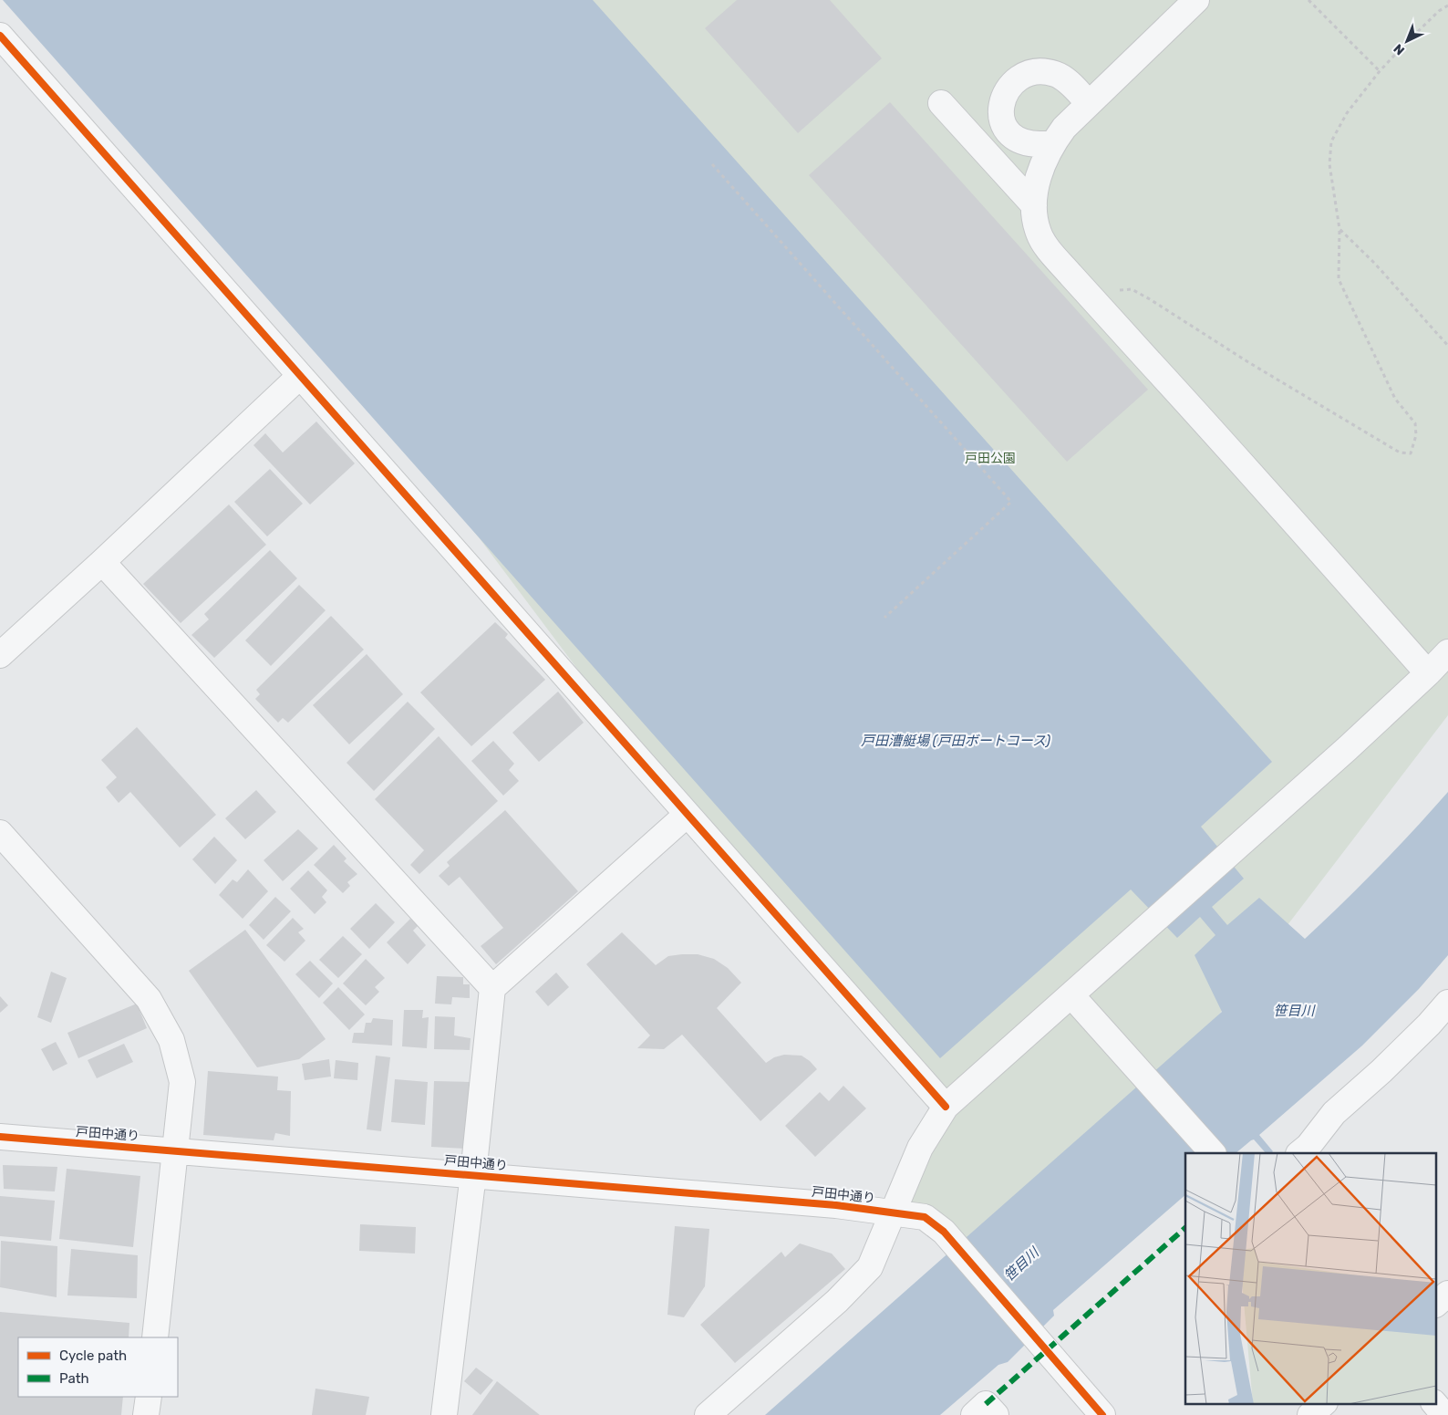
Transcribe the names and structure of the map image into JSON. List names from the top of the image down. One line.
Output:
{"streets":{"street":["戸田中通り"]},"water":["戸田漕艇場 (戸田ボートコース)","笹目川"],"parks":["戸田公園"],"legend":["Cycle path","Path"],"north":"bottom left"}
